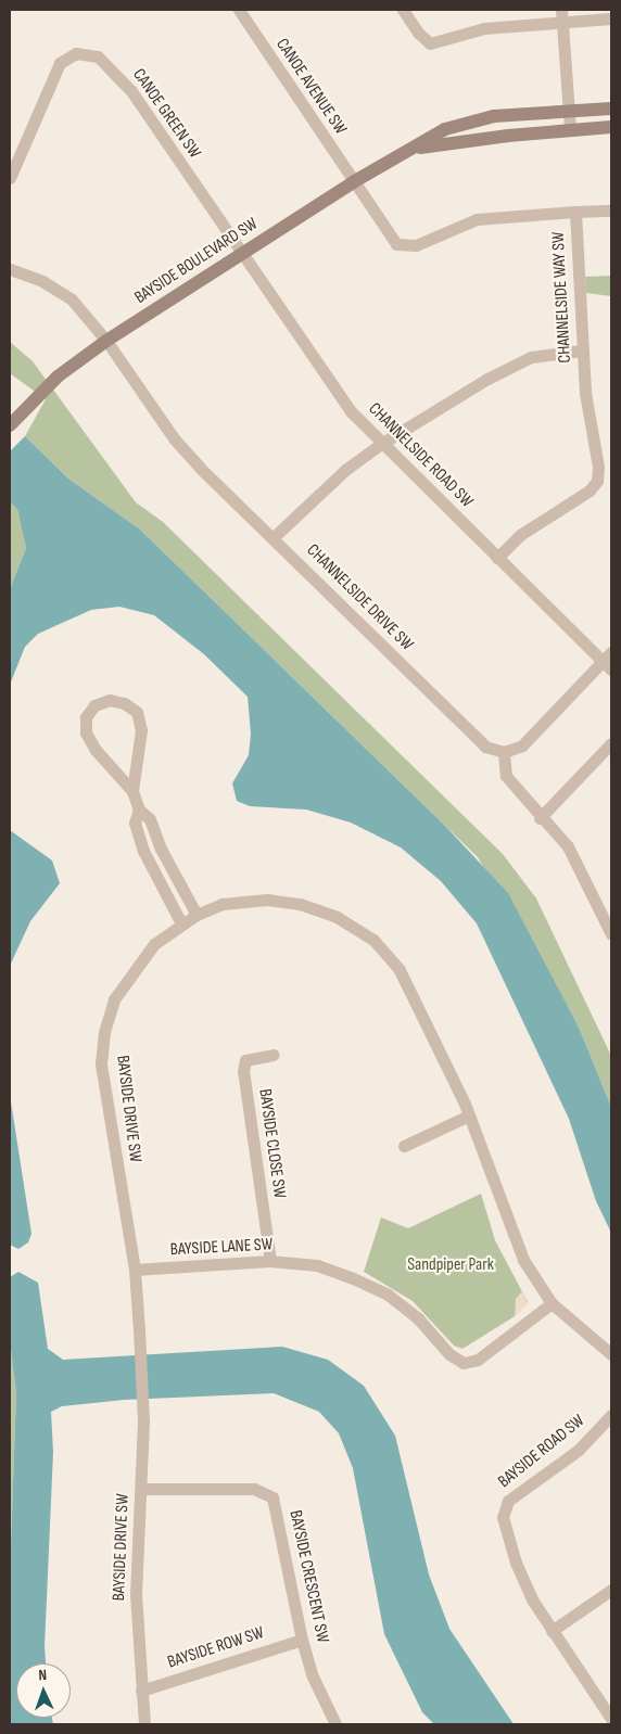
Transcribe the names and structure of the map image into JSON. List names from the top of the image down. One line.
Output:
{"streets":{"street":["CANOE AVENUE SW","CANOE GREEN SW","BAYSIDE BOULEVARD SW","CHANNELSIDE WAY SW","CHANNELSIDE ROAD SW","CHANNELSIDE DRIVE SW","BAYSIDE DRIVE SW","BAYSIDE CLOSE SW","BAYSIDE LANE SW","BAYSIDE ROAD SW","BAYSIDE CRESCENT SW","BAYSIDE ROW SW"]},"crossings":[["CANOE AVENUE SW","BAYSIDE BOULEVARD SW"],["CANOE AVENUE SW","CHANNELSIDE WAY SW"],["CANOE GREEN SW","BAYSIDE BOULEVARD SW"],["CANOE GREEN SW","CHANNELSIDE ROAD SW"],["BAYSIDE BOULEVARD SW","CHANNELSIDE WAY SW"],["BAYSIDE BOULEVARD SW","CHANNELSIDE ROAD SW"],["BAYSIDE BOULEVARD SW","CHANNELSIDE DRIVE SW"],["CHANNELSIDE WAY SW","CHANNELSIDE ROAD SW"],["BAYSIDE DRIVE SW","BAYSIDE LANE SW"],["BAYSIDE DRIVE SW","BAYSIDE CRESCENT SW"],["BAYSIDE DRIVE SW","BAYSIDE ROW SW"],["BAYSIDE CLOSE SW","BAYSIDE LANE SW"],["BAYSIDE CRESCENT SW","BAYSIDE ROW SW"]],"parks":["Sandpiper Park"],"north":"top"}
